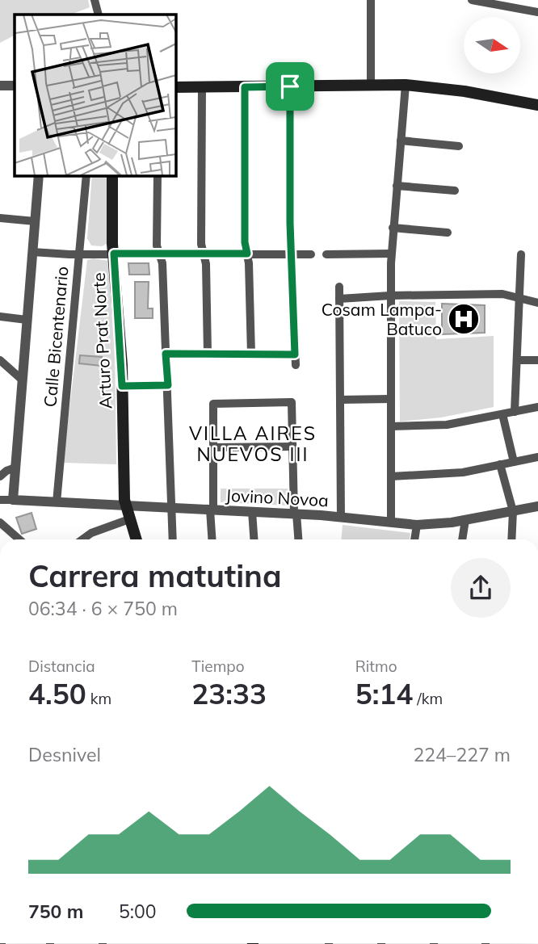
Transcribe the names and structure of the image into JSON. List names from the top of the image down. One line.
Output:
{"streets":{"main road":["Arturo Prat Norte"],"street":["Calle Bicentenario","Jovino Novoa"]},"crossings":[["Calle Bicentenario","Jovino Novoa"],["Arturo Prat Norte","Jovino Novoa"]],"districts":["VILLA AIRES NUEVOS III"],"places":{"hospital":["Cosam Lampa- Batuco"]},"north":"right","page":{"heading":["Carrera matutina","06:34 · 6 × 750 m"],"stats":[["Distancia","4.50 km"],["Tiempo","23:33"],["Ritmo","5:14 /km"]],"chart":["Desnivel","224–227 m"],"list":[{"name":"750 m","note":"5:00"}]}}
